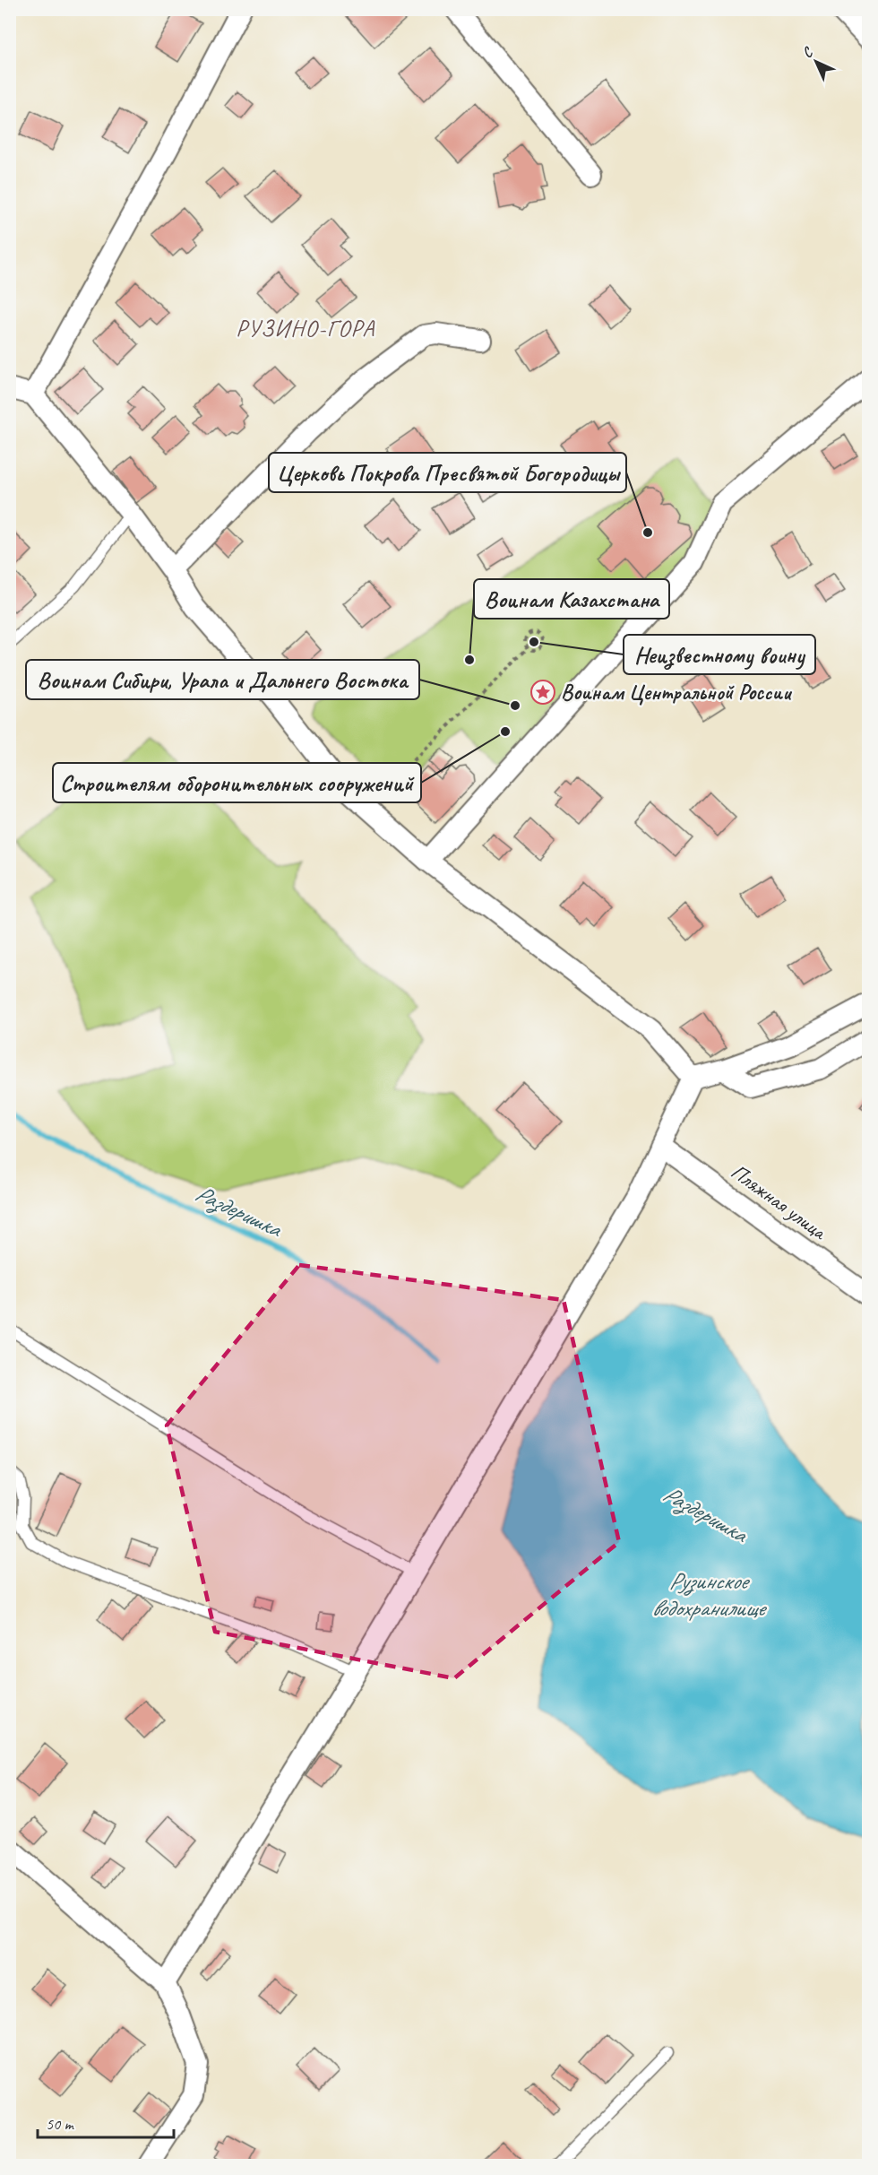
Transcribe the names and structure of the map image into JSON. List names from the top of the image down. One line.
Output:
{"streets":{"street":["Пляжная улица"]},"districts":["РУЗИНО-ГОРА"],"water":["Раздеришка","Рузинское водохранилище"],"places":{"other":["Церковь Покрова Пресвятой Богородицы","Неизвестному воину","Воинам Казахстана","Воинам Сибири, Урала и Дальнего Востока","Строителям оборонительных сооружений"],"place":["Воинам Центральной России"]},"scale_bar":"50 m","north":"top left"}
